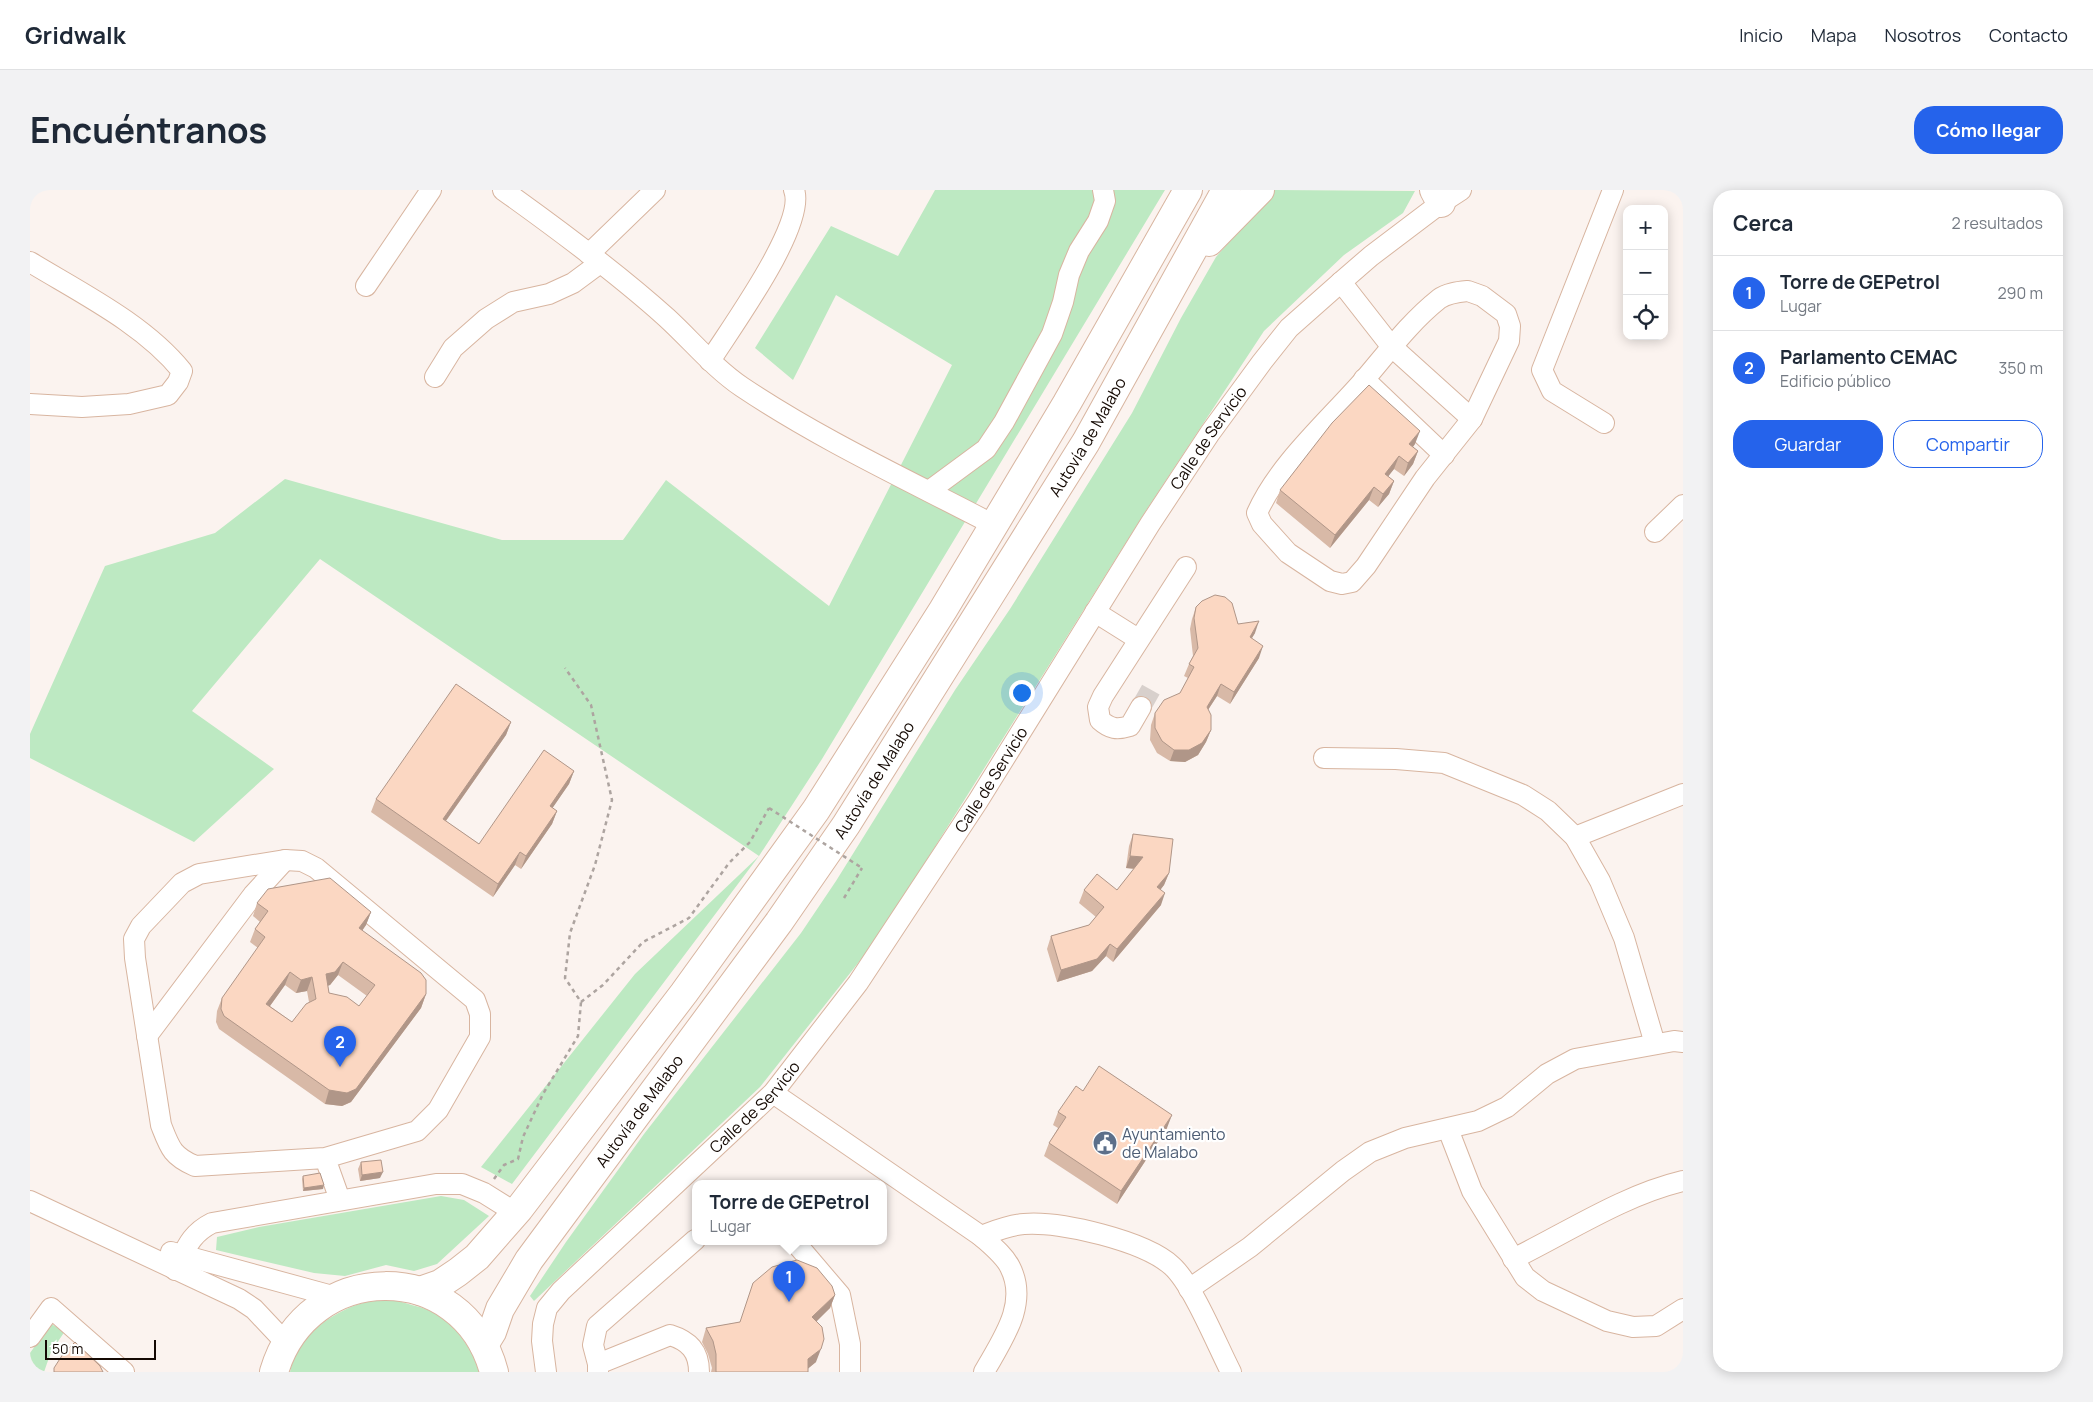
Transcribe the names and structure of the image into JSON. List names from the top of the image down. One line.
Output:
{"streets":{"highway":["Autovía de Malabo"],"street":["Calle de Servicio"]},"places":{"public building":["Ayuntamiento de Malabo"]},"scale_bar":"50 m","page":{"header":"Gridwalk","nav":["Inicio","Mapa","Nosotros","Contacto"],"title":"Encuéntranos","buttons":["Cómo llegar",["Guardar","Compartir"]],"heading":["Cerca","2 resultados"],"map_buttons":["+","−"],"list":[{"mark":"1","name":"Torre de GEPetrol","note":"Lugar","value":"290 m"},{"mark":"2","name":"Parlamento CEMAC","note":"Edificio público","value":"350 m"}],"pins":["2","1"],"popup":["Torre de GEPetrol","Lugar"],"scale":"50 m"}}
